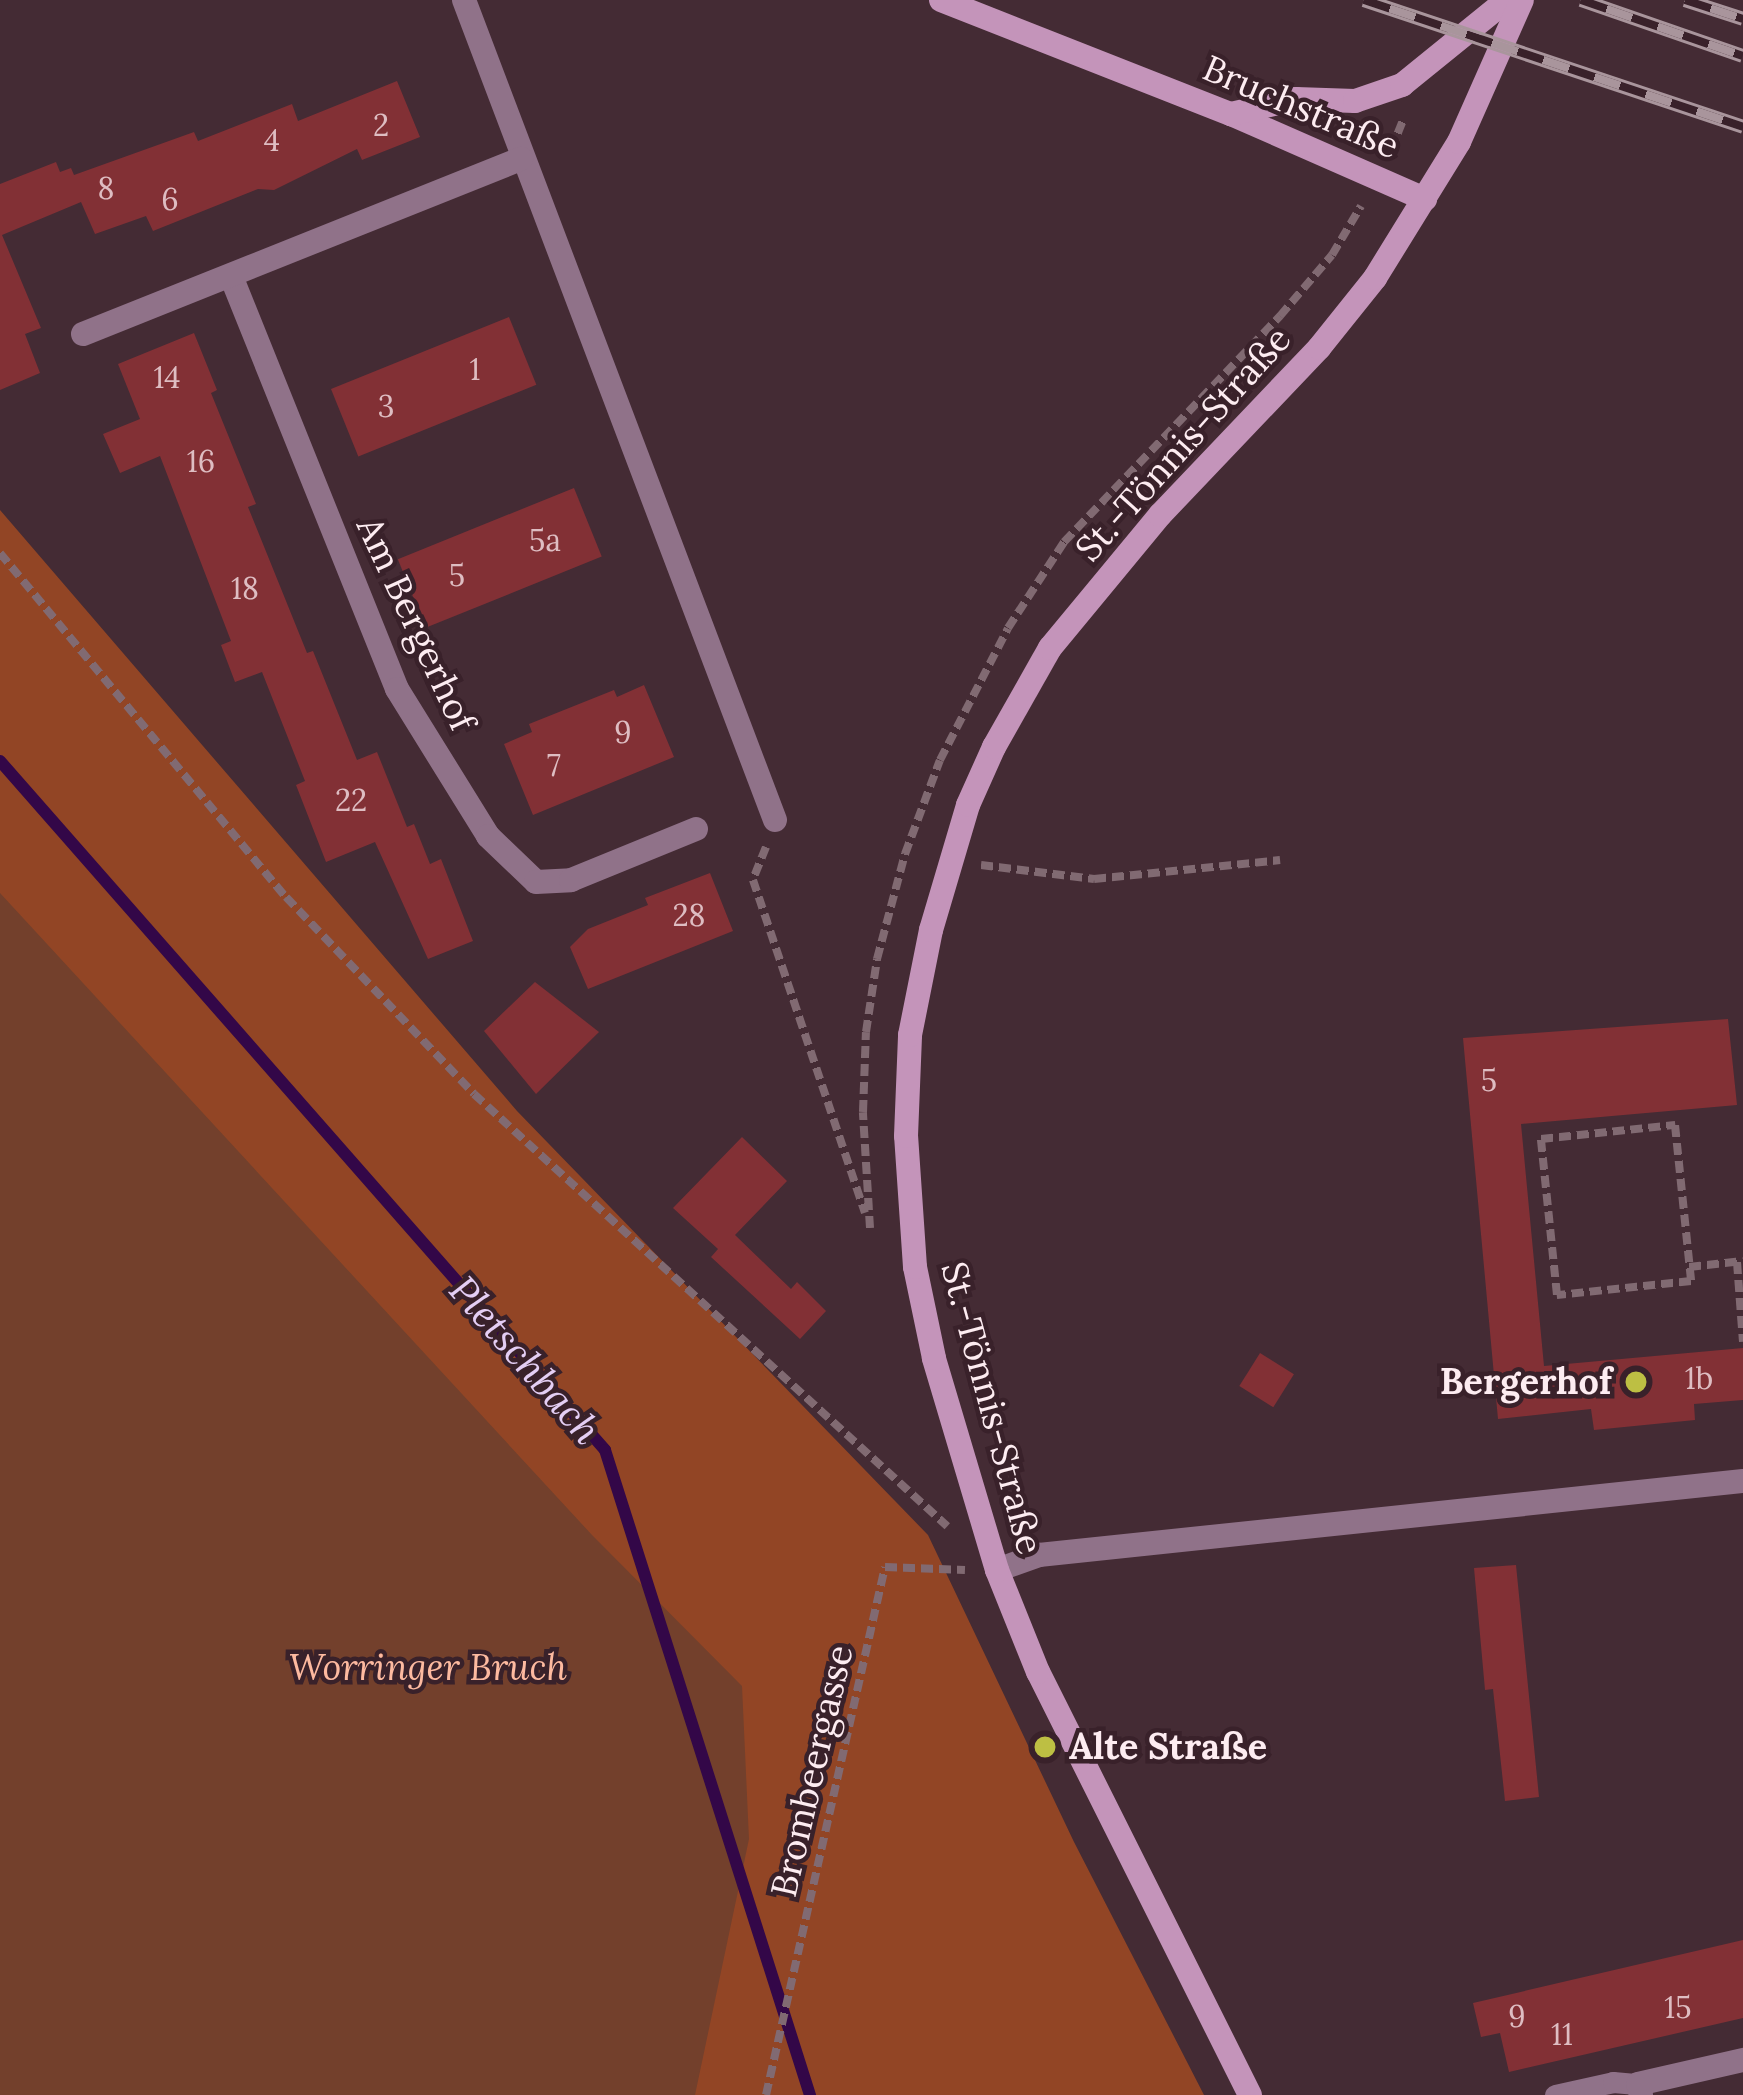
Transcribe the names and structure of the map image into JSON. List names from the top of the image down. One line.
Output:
{"streets":{"main road":["Bruchstraße","St.-Tönnis-Straße"],"street":["Am Bergerhof"],"path":["Brombeergasse"]},"crossings":[["Bruchstraße","St.-Tönnis-Straße"],["St.-Tönnis-Straße","Brombeergasse"]],"water":["Pletschbach"],"parks":["Worringer Bruch"],"places":["Bergerhof","Alte Straße"],"house_numbers":["2","4","8","6","1","14","3","16","5a","5","18","9","7","22","28","5","1b","15","9","11"]}
